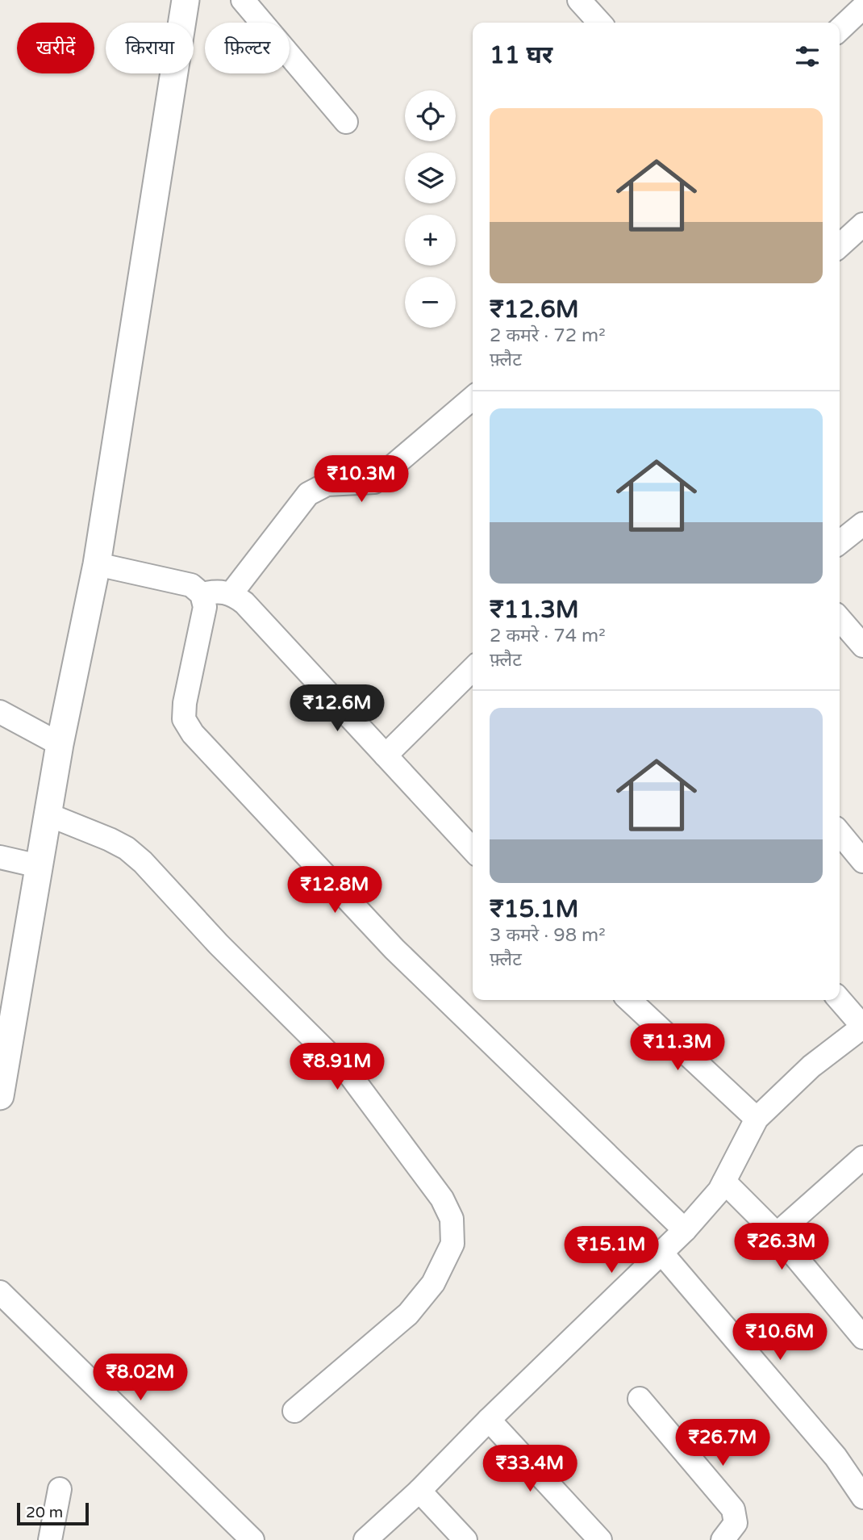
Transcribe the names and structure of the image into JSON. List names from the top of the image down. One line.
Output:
{"scale_bar":"20 m","page":{"chip":["खरीदें","किराया","फ़िल्टर"],"heading":"11 घर","map_buttons":["+","−"],"list":[{"name":"₹12.6M","note":"2 कमरे · 72 m² · फ़्लैट"},{"name":"₹11.3M","note":"2 कमरे · 74 m² · फ़्लैट"},{"name":"₹15.1M","note":"3 कमरे · 98 m² · फ़्लैट"}],"price":["₹10.3M","₹12.6M","₹12.8M","₹11.3M","₹8.91M","₹26.3M","₹15.1M","₹10.6M","₹8.02M","₹26.7M","₹33.4M"],"scale":"20 m"}}
